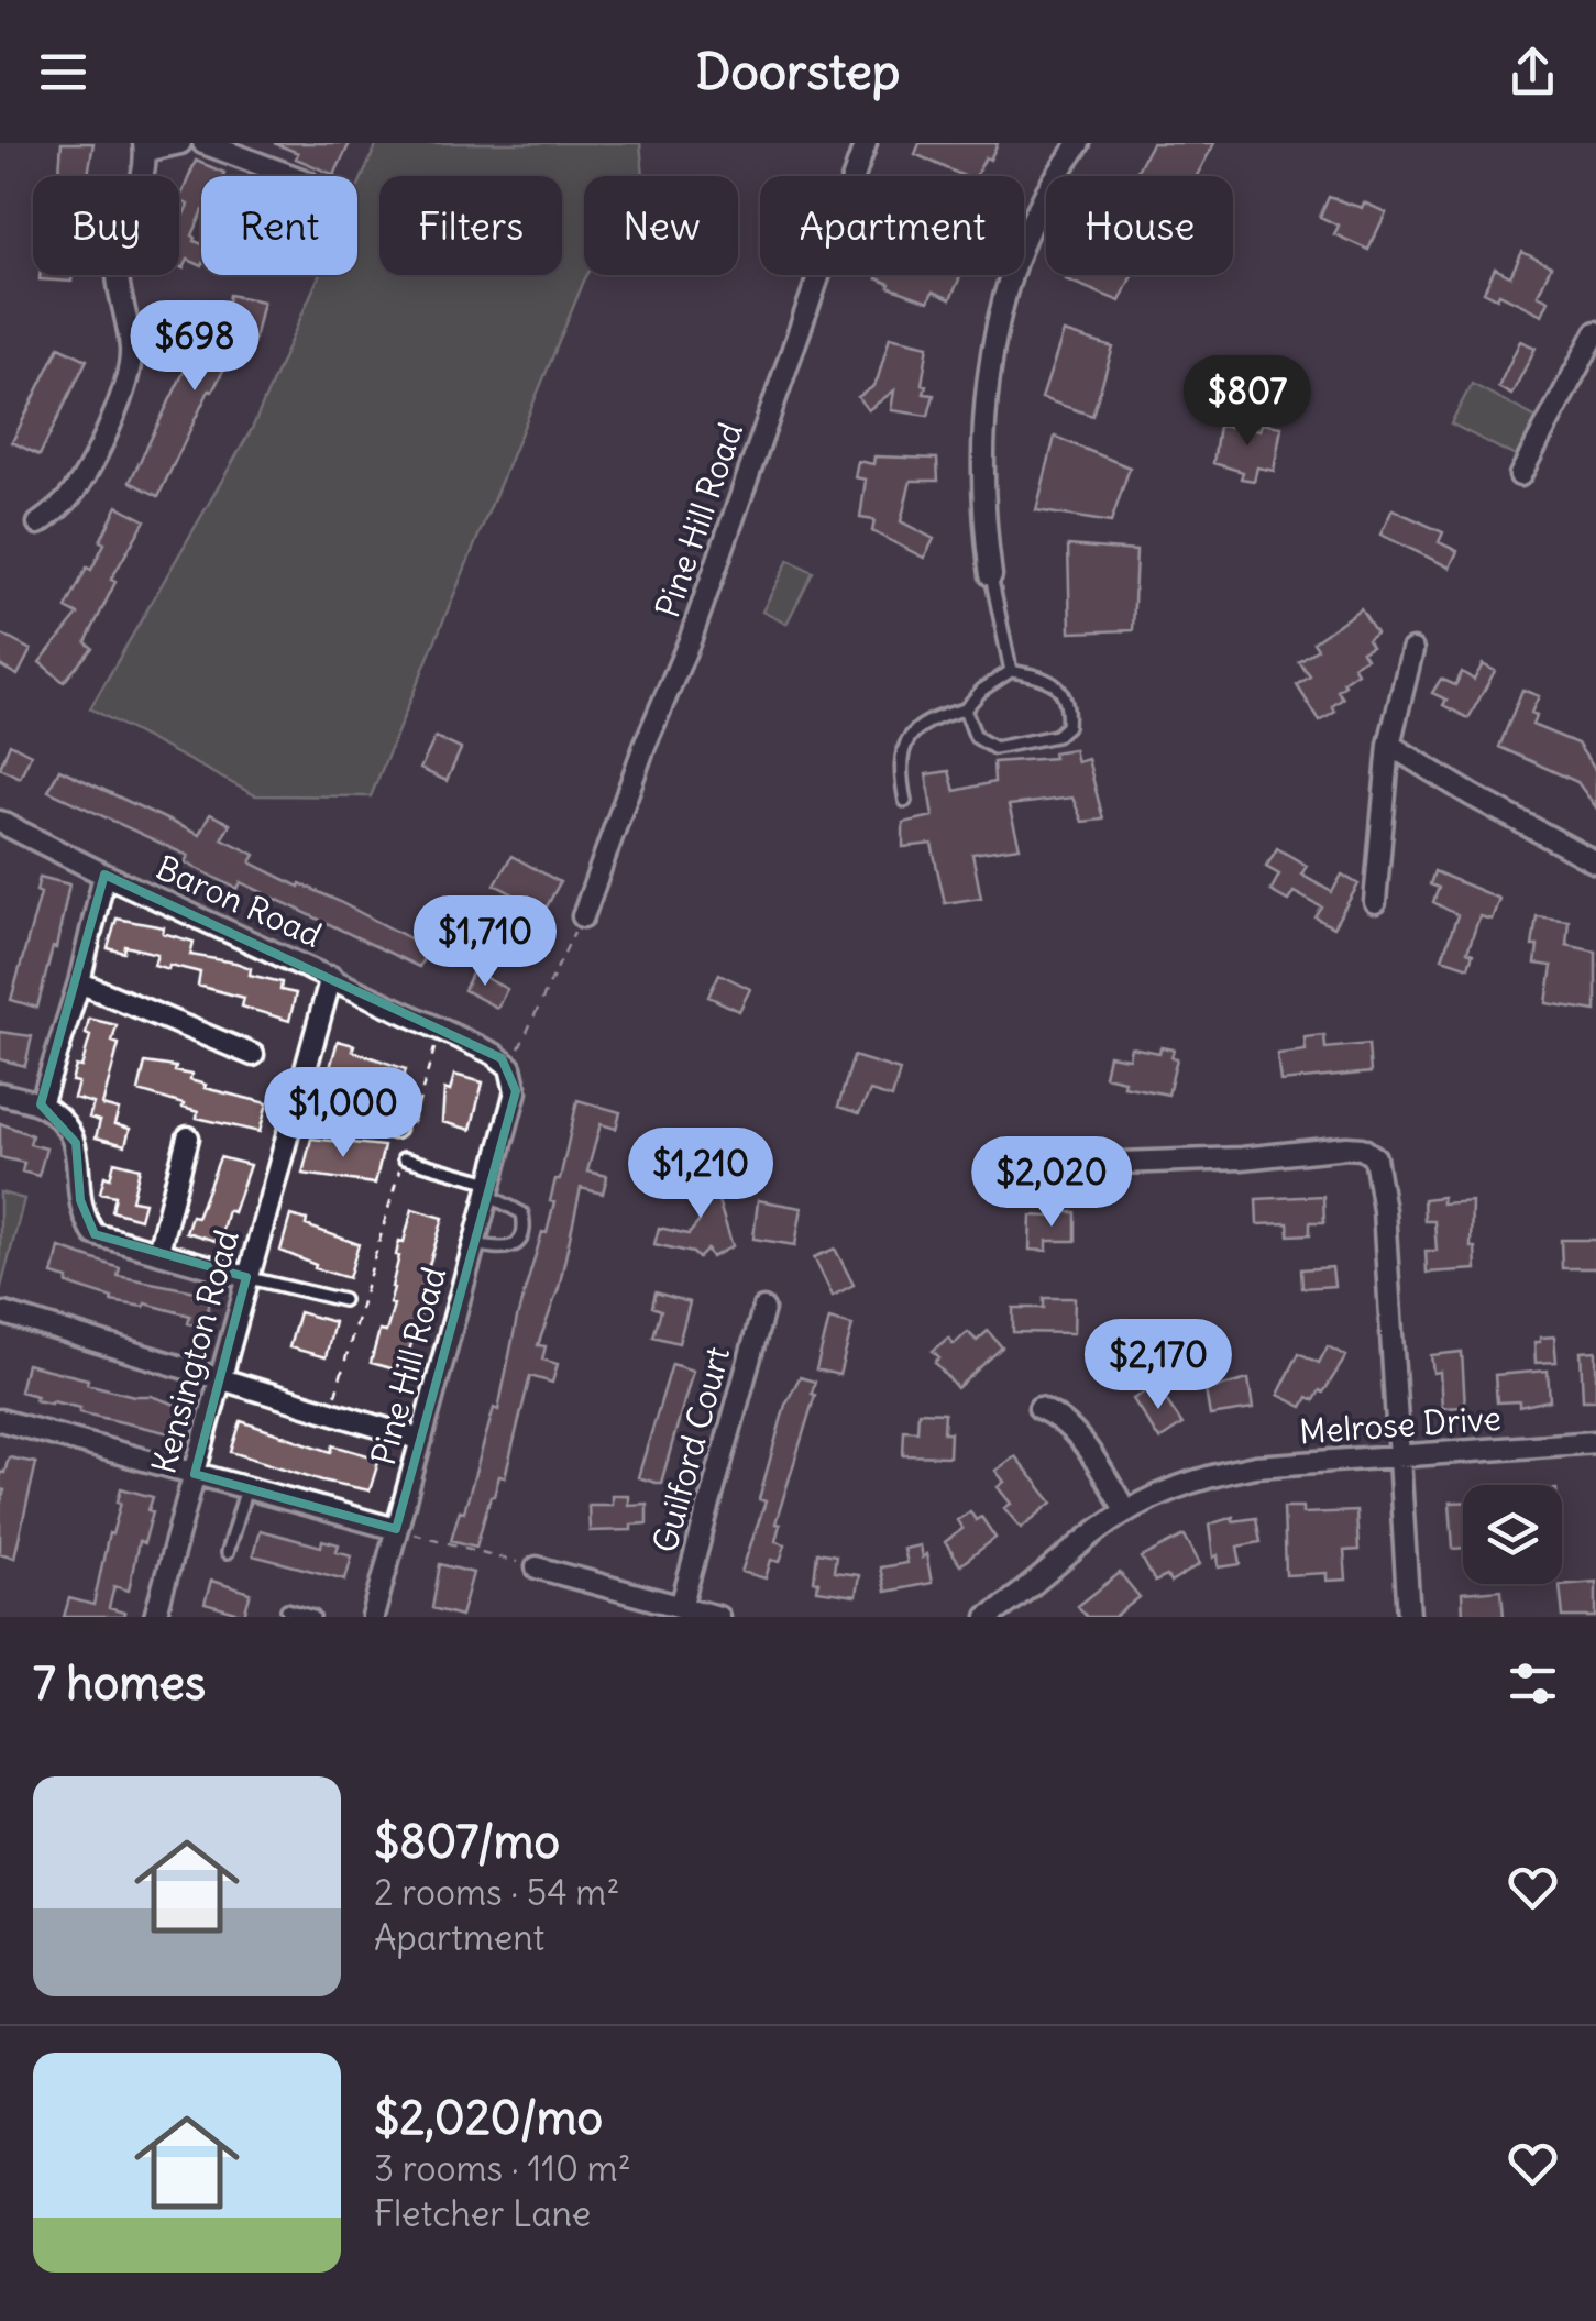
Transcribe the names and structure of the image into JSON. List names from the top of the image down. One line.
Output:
{"streets":{"street":["Pine Hill Road","Baron Road","Kensington Road","Melrose Drive","Guilford Court"]},"crossings":[["Pine Hill Road","Baron Road"],["Baron Road","Kensington Road"]],"page":{"header":"Doorstep","chip":["Buy","Rent","Filters","New","Apartment","House"],"price":["$698","$807","$1,710","$1,000","$1,210","$2,020","$2,170"],"heading":"7 homes","list":[{"name":"$807/mo","note":"2 rooms · 54 m² · Apartment"},{"name":"$2,020/mo","note":"3 rooms · 110 m² · Fletcher Lane"}]}}
